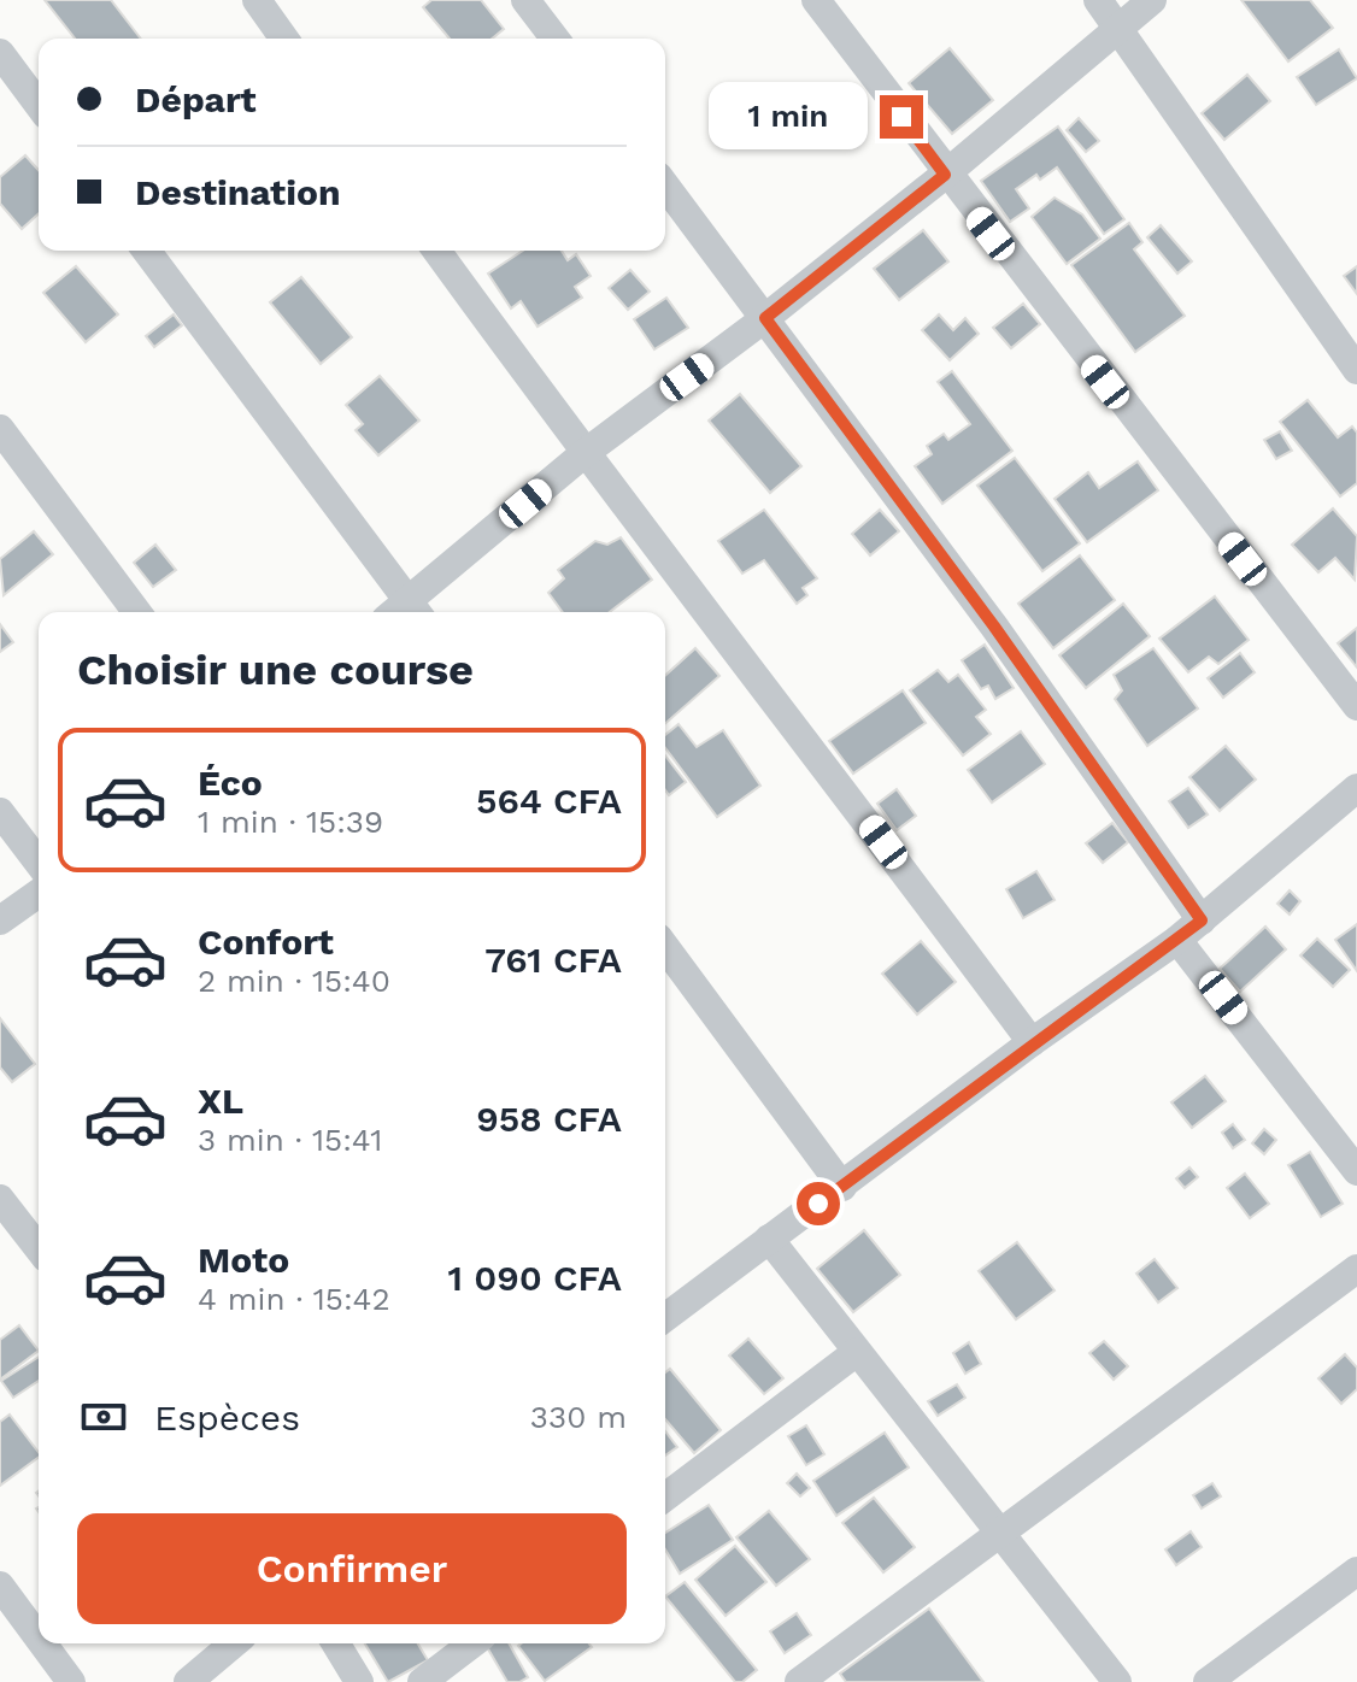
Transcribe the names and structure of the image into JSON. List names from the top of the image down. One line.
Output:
{"page":{"banner":["Départ","Destination"],"bubble":"1 min","heading":"Choisir une course","list":[{"name":"Éco","note":"1 min · 15:39","value":"564 CFA"},{"name":"Confort","note":"2 min · 15:40","value":"761 CFA"},{"name":"XL","note":"3 min · 15:41","value":"958 CFA"},{"name":"Moto","note":"4 min · 15:42","value":"1 090 CFA"}],"pay":["Espèces","330 m"],"buttons":"Confirmer"}}
